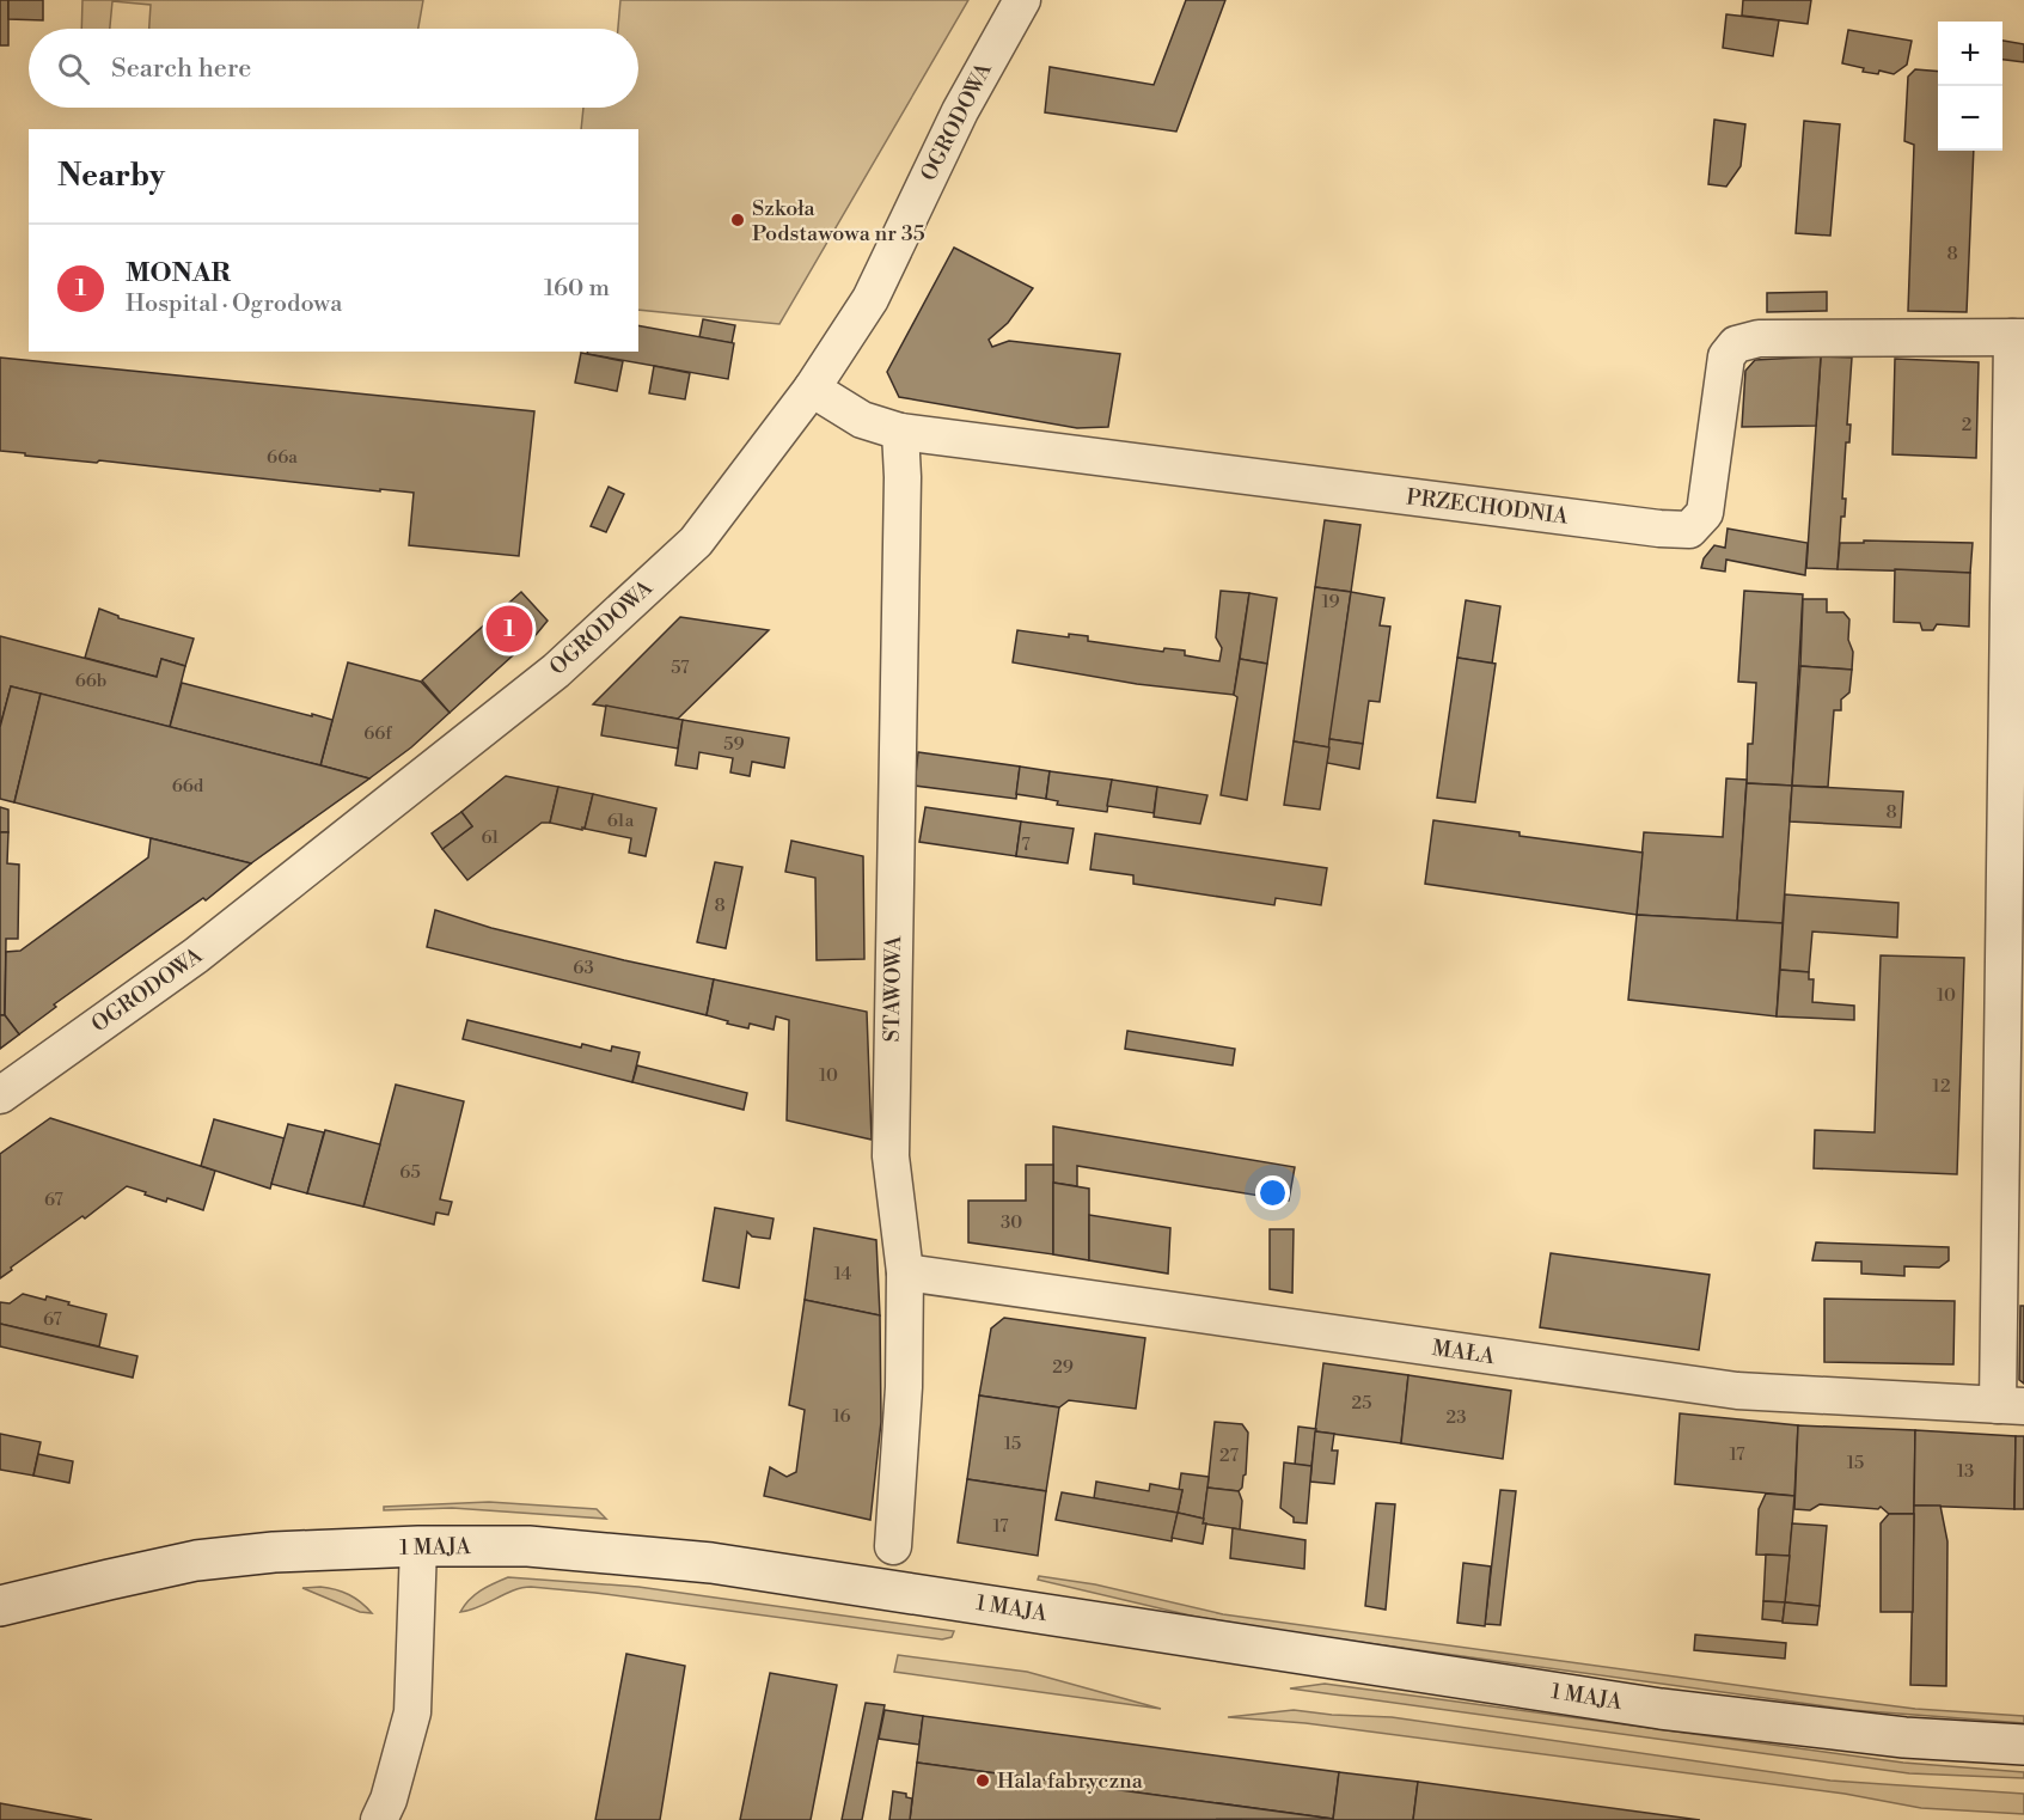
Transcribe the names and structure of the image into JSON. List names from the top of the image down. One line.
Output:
{"streets":{"main road":["1 MAJA"],"street":["OGRODOWA","PRZECHODNIA","STAWOWA","MAŁA"]},"crossings":[["OGRODOWA","PRZECHODNIA"],["PRZECHODNIA","STAWOWA"],["STAWOWA","MAŁA"]],"places":["Szkoła Podstawowa nr 35","Hala fabryczna"],"house_numbers":["8","2","66a","19","57","66b","66f","59","66d","8","61a","61","7","8","63","10","10","12","65","67","30","14","67","29","25","16","23","15","17","27","15","13","17"],"page":{"map_buttons":["+","−"],"search":"Search here","heading":"Nearby","list":[{"mark":"1","name":"MONAR","note":"Hospital · Ogrodowa","value":"160 m"}],"pins":"1"}}
